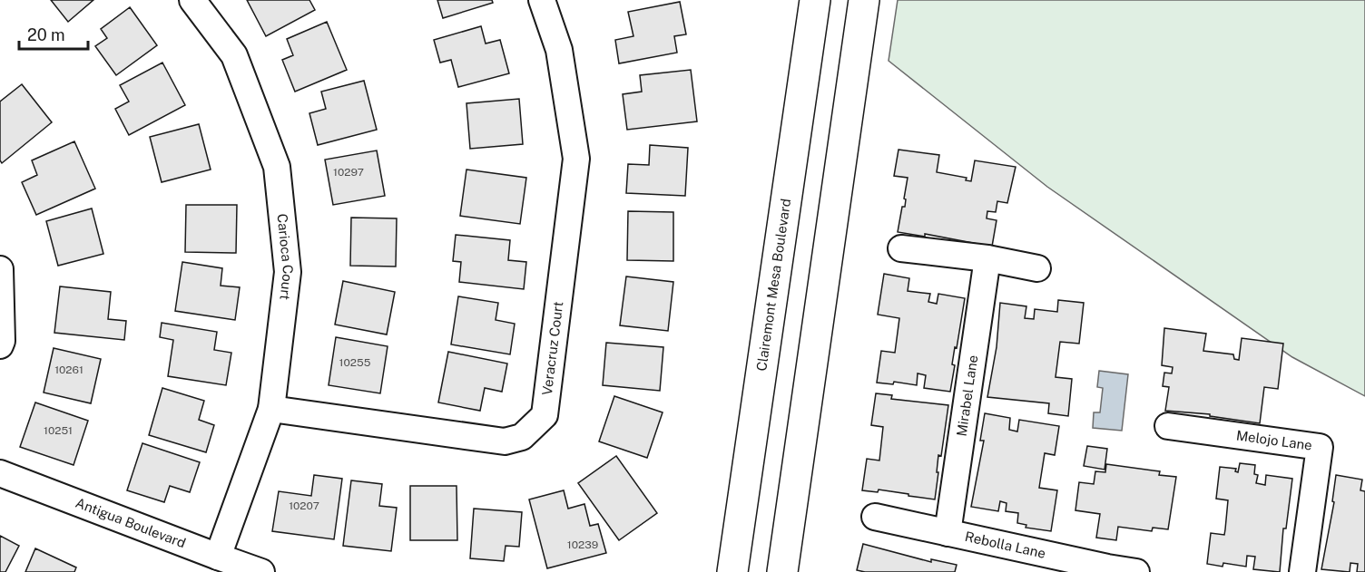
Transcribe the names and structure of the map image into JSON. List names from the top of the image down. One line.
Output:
{"streets":{"main road":["Clairemont Mesa Boulevard"],"street":["Carioca Court","Veracruz Court","Mirabel Lane","Melojo Lane","Antigua Boulevard","Rebolla Lane"]},"crossings":[["Carioca Court","Veracruz Court"],["Carioca Court","Antigua Boulevard"],["Mirabel Lane","Rebolla Lane"]],"house_numbers":["10297","10255","10261","10251","10207","10239"],"scale_bar":"20 m"}
